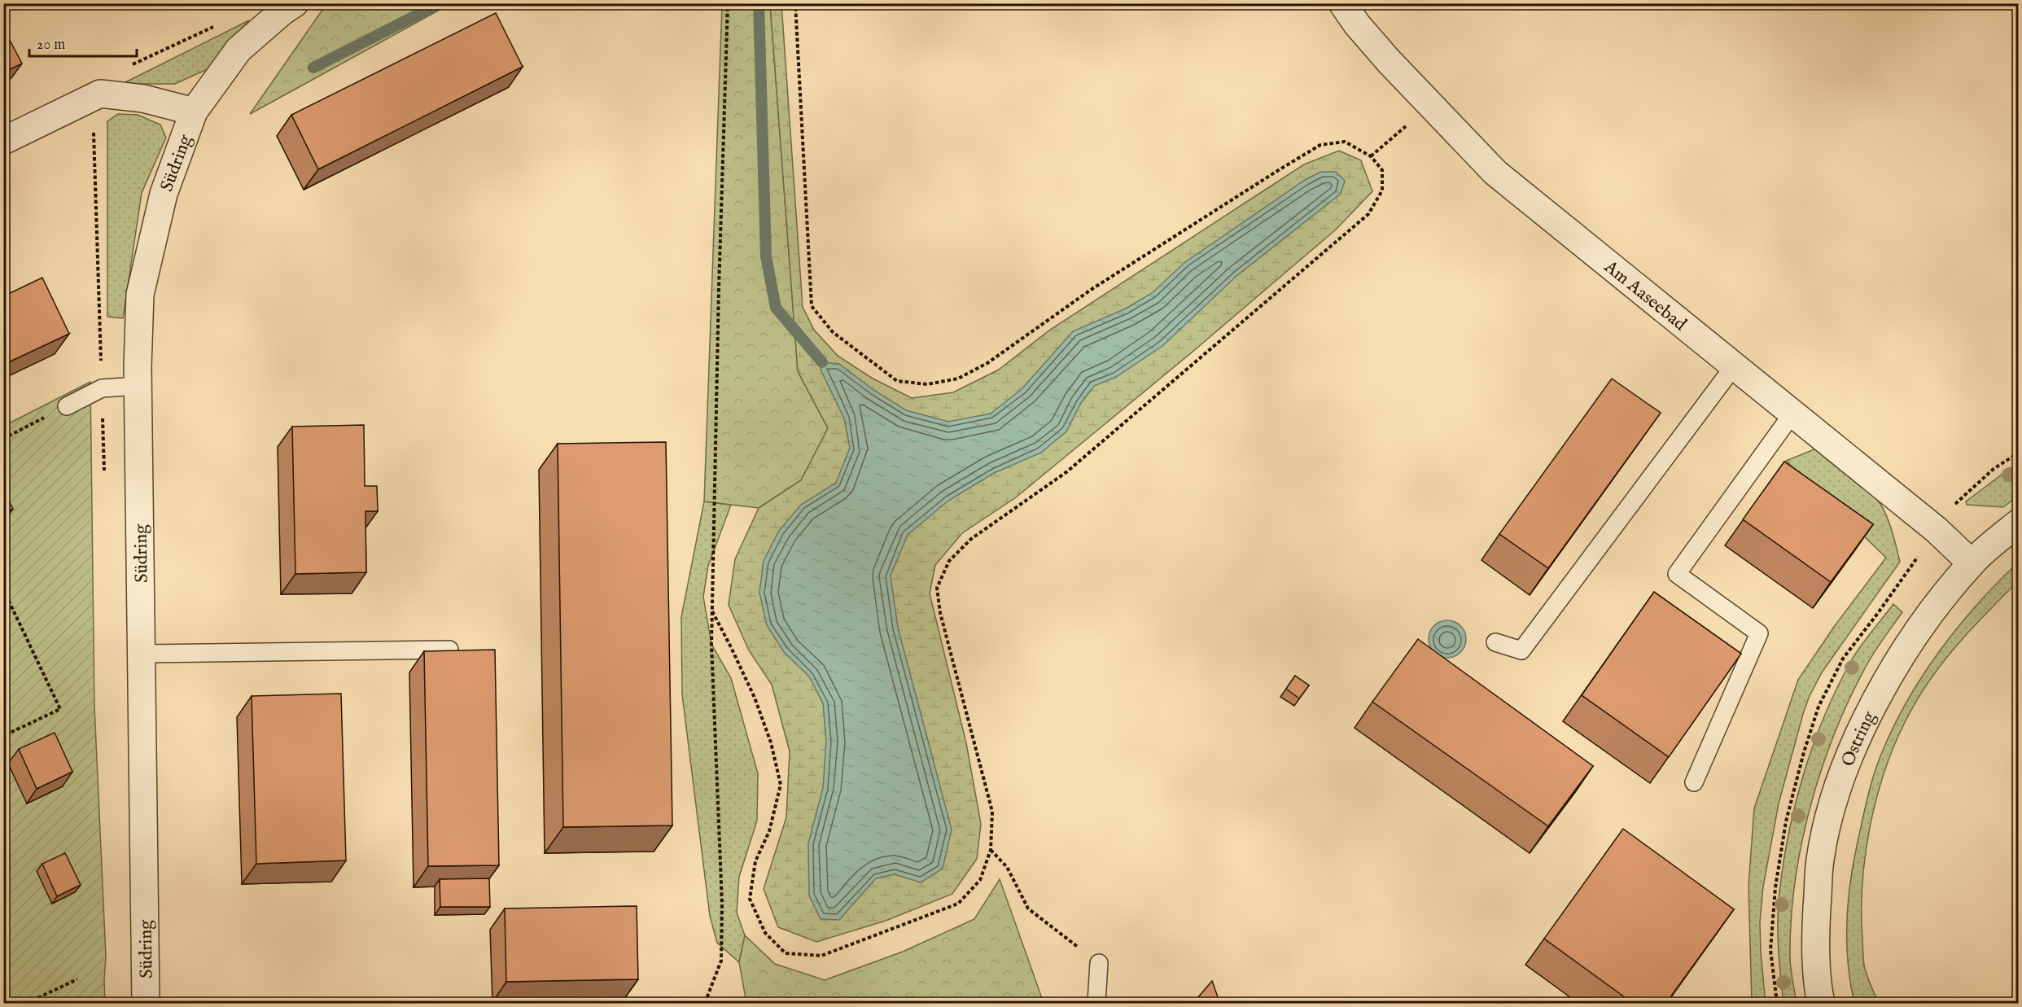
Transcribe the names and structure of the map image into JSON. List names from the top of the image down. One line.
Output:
{"streets":{"street":["Südring","Am Aaseebad","Ostring"]},"crossings":[["Am Aaseebad","Ostring"]],"scale_bar":"20 m"}
